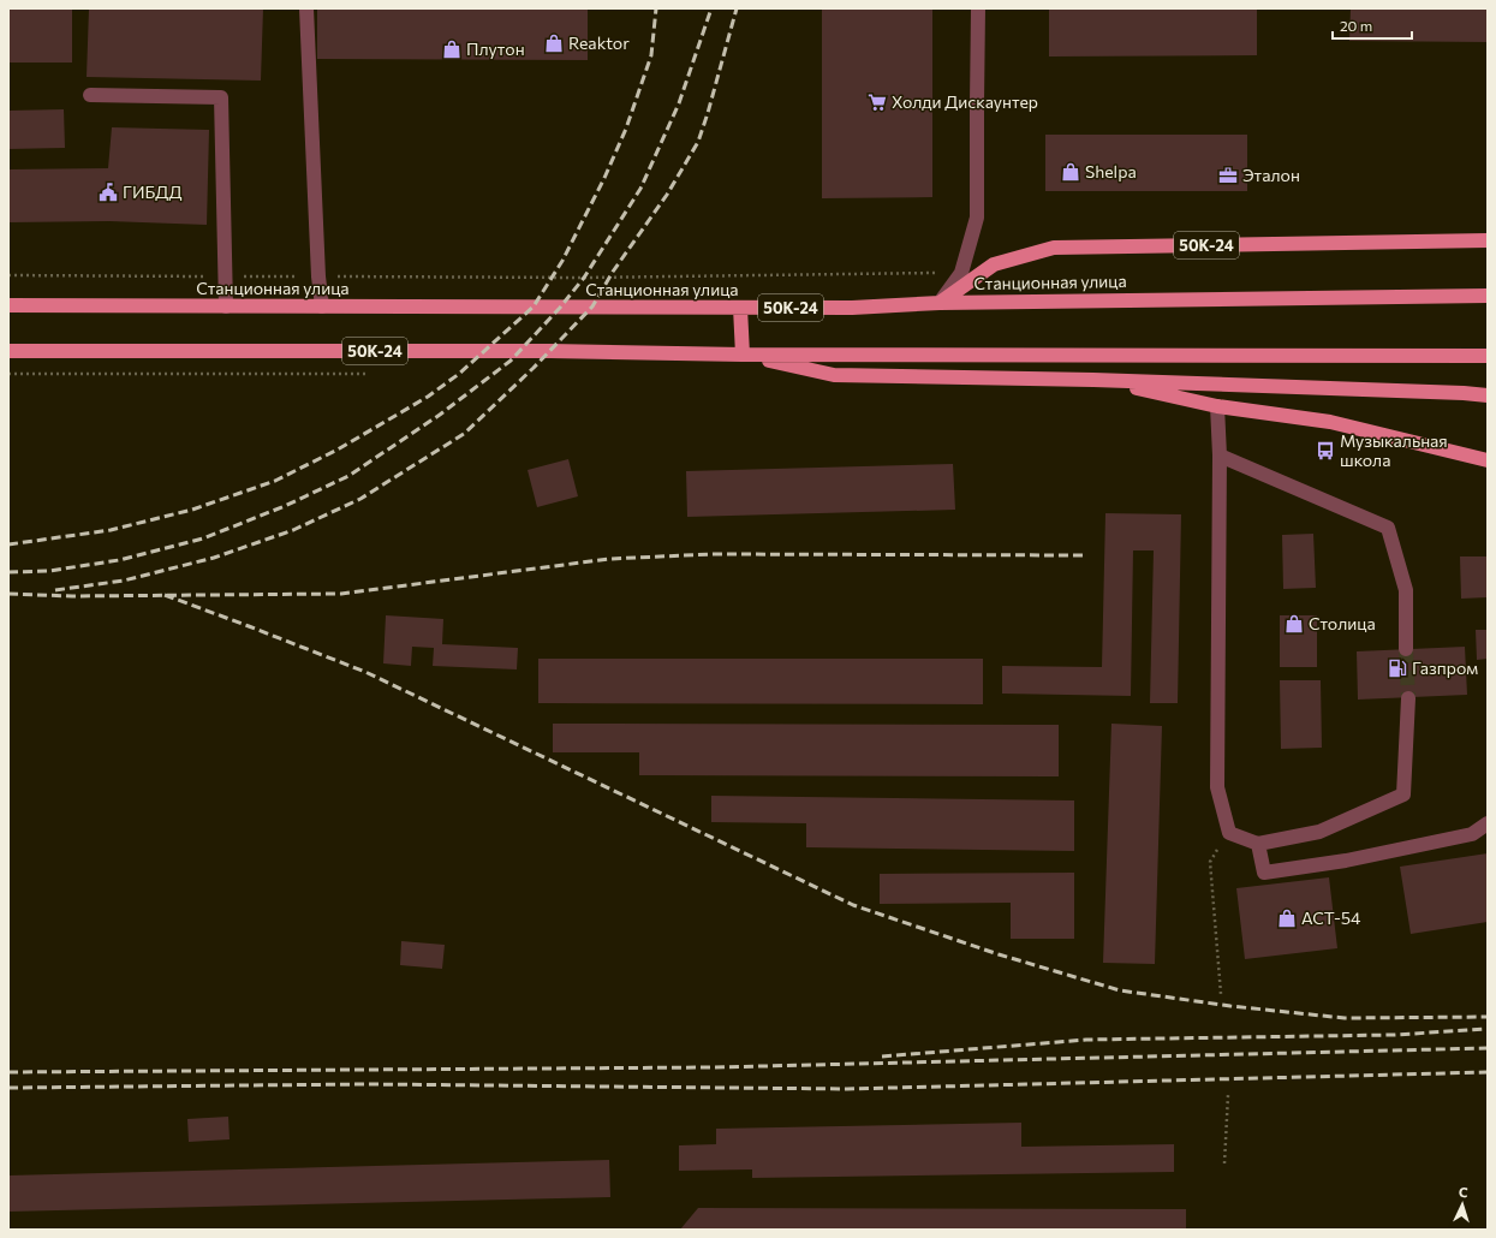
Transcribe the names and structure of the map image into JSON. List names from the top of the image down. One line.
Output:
{"streets":{"main road":["50К-24","Станционная улица"]},"crossings":[["50К-24","Станционная улица"]],"places":{"shop":["Reaktor","Плутон","Shelpa","Столица","АСТ-54"],"supermarket":["Холди Дискаунтер"],"office":["Эталон"],"public building":["ГИБДД"],"bus stop":["Музыкальная школа"],"fuel station":["Газпром"]},"scale_bar":"20 m","north":"top"}
